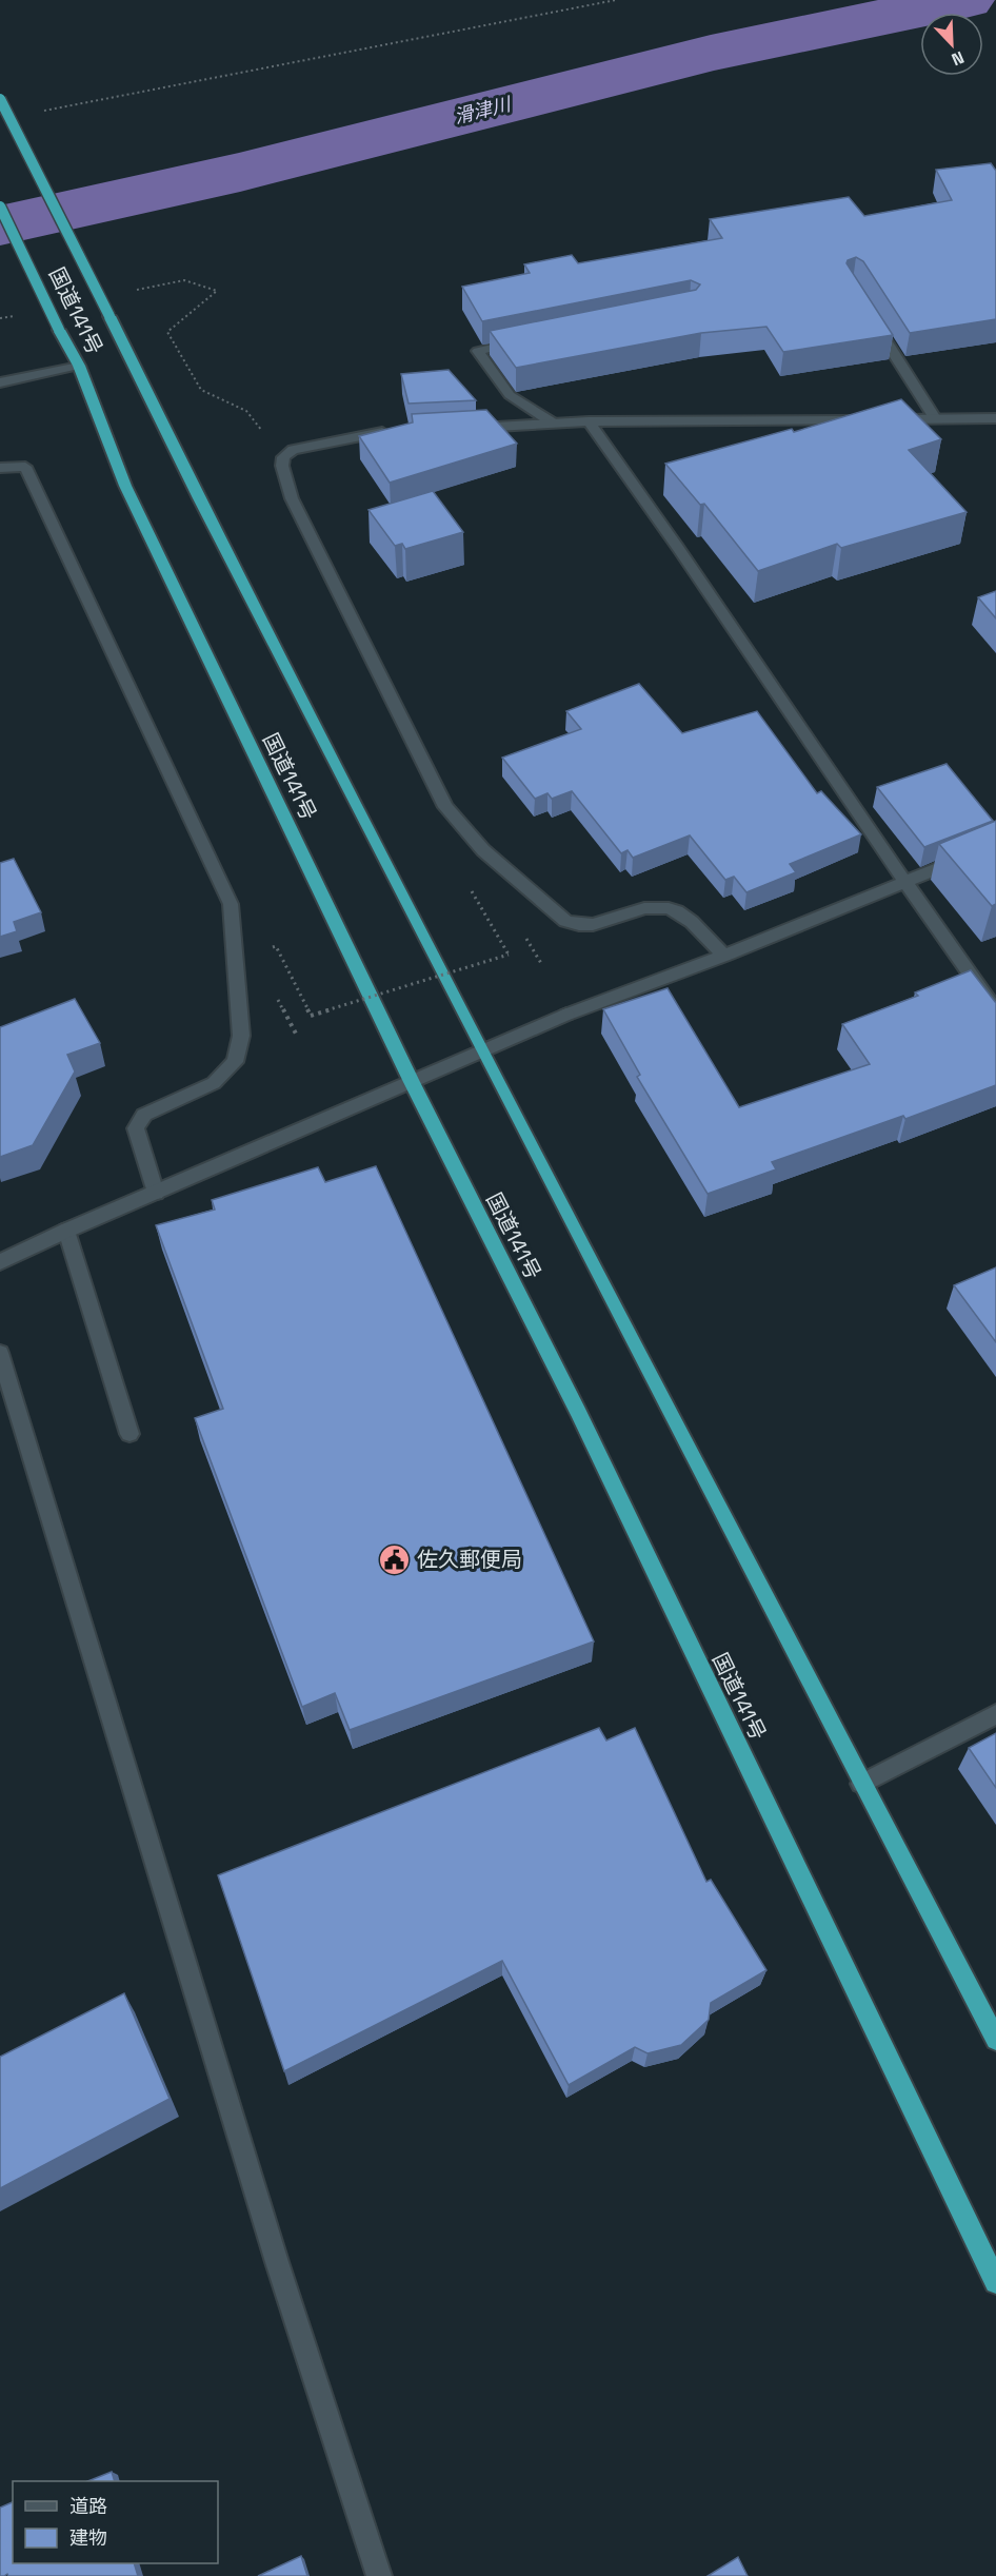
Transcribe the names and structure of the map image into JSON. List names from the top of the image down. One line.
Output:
{"streets":{"highway":["国道141号"]},"water":["滑津川"],"places":{"public building":["佐久郵便局"]},"legend":["道路","建物"],"north":"bottom right"}
